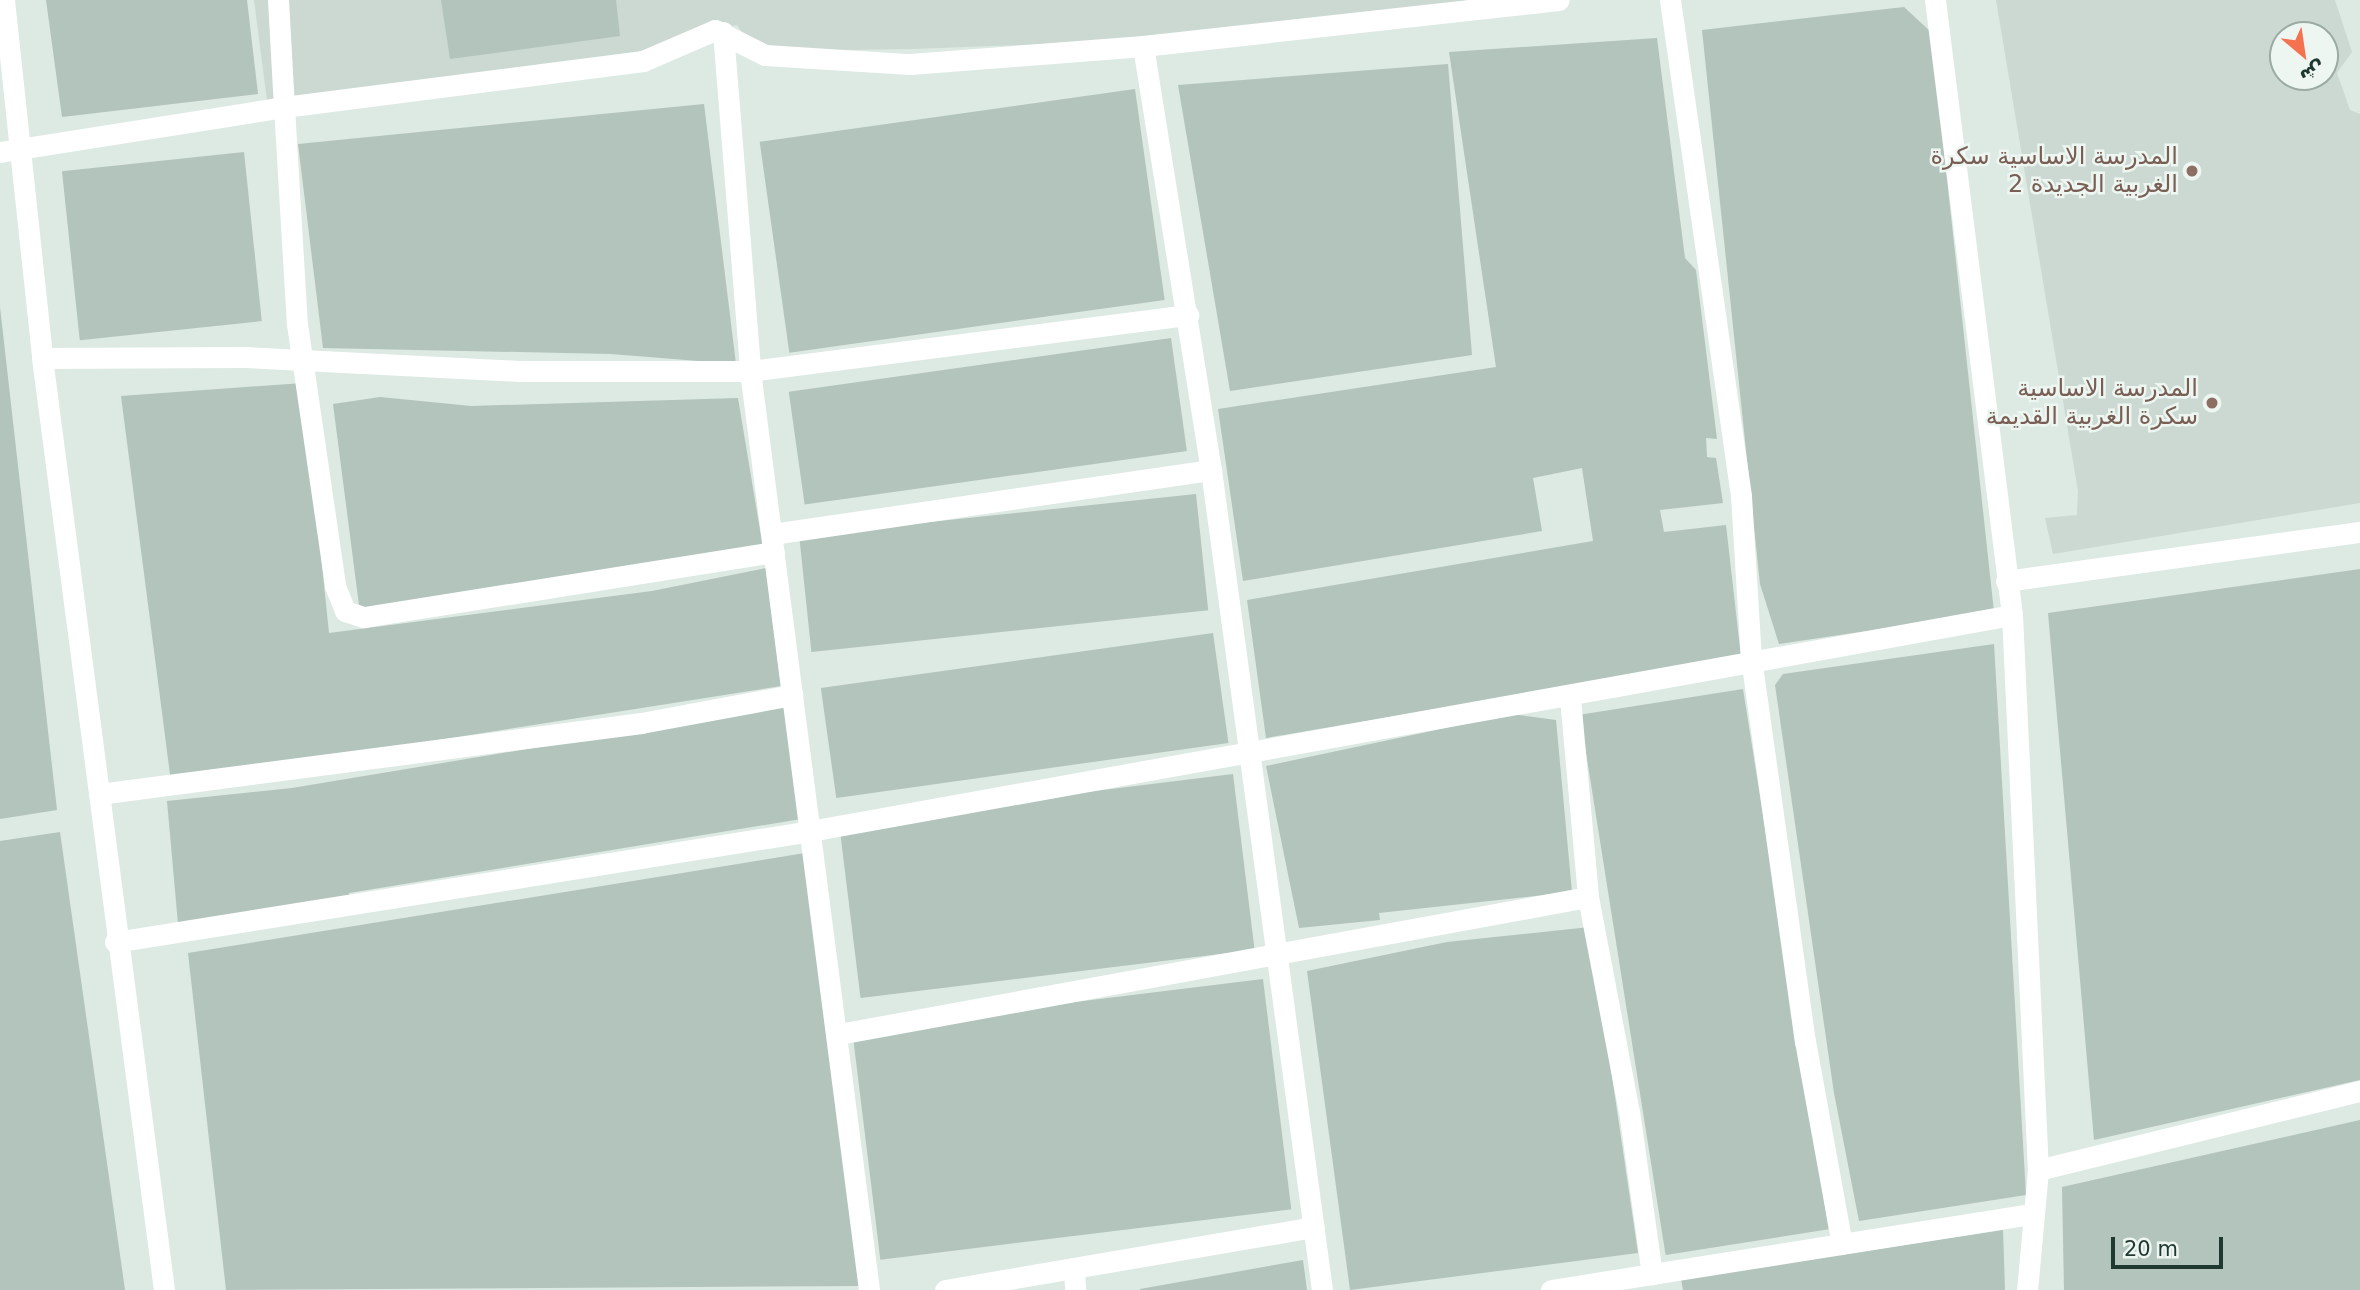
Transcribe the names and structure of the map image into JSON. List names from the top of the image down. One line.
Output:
{"places":["المدرسة الاساسية سكرة الغربية الجديدة 2","المدرسة الاساسية سكرة الغربية القديمة"],"scale_bar":"20 m","north":"bottom right"}
